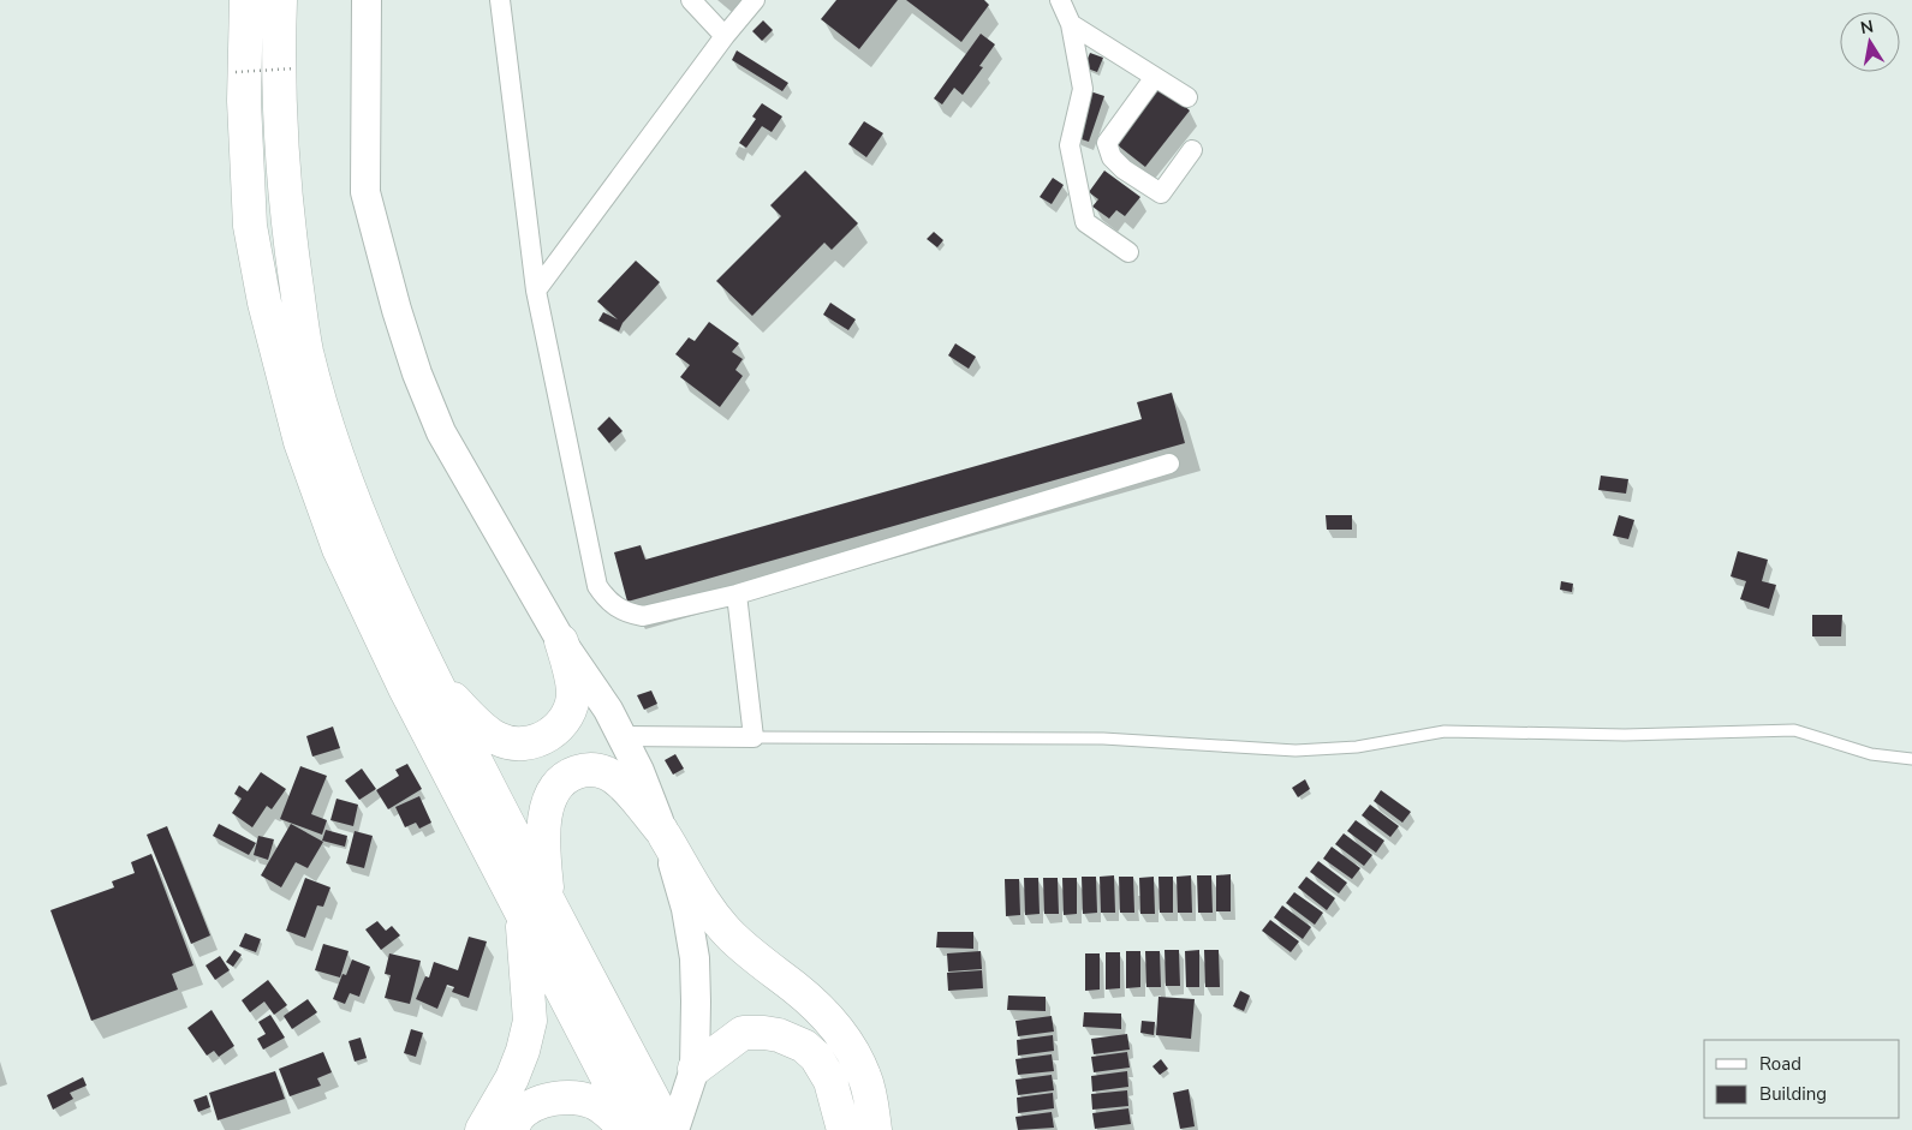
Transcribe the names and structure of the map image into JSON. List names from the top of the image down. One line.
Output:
{"legend":["Road","Building"],"north":"top"}
